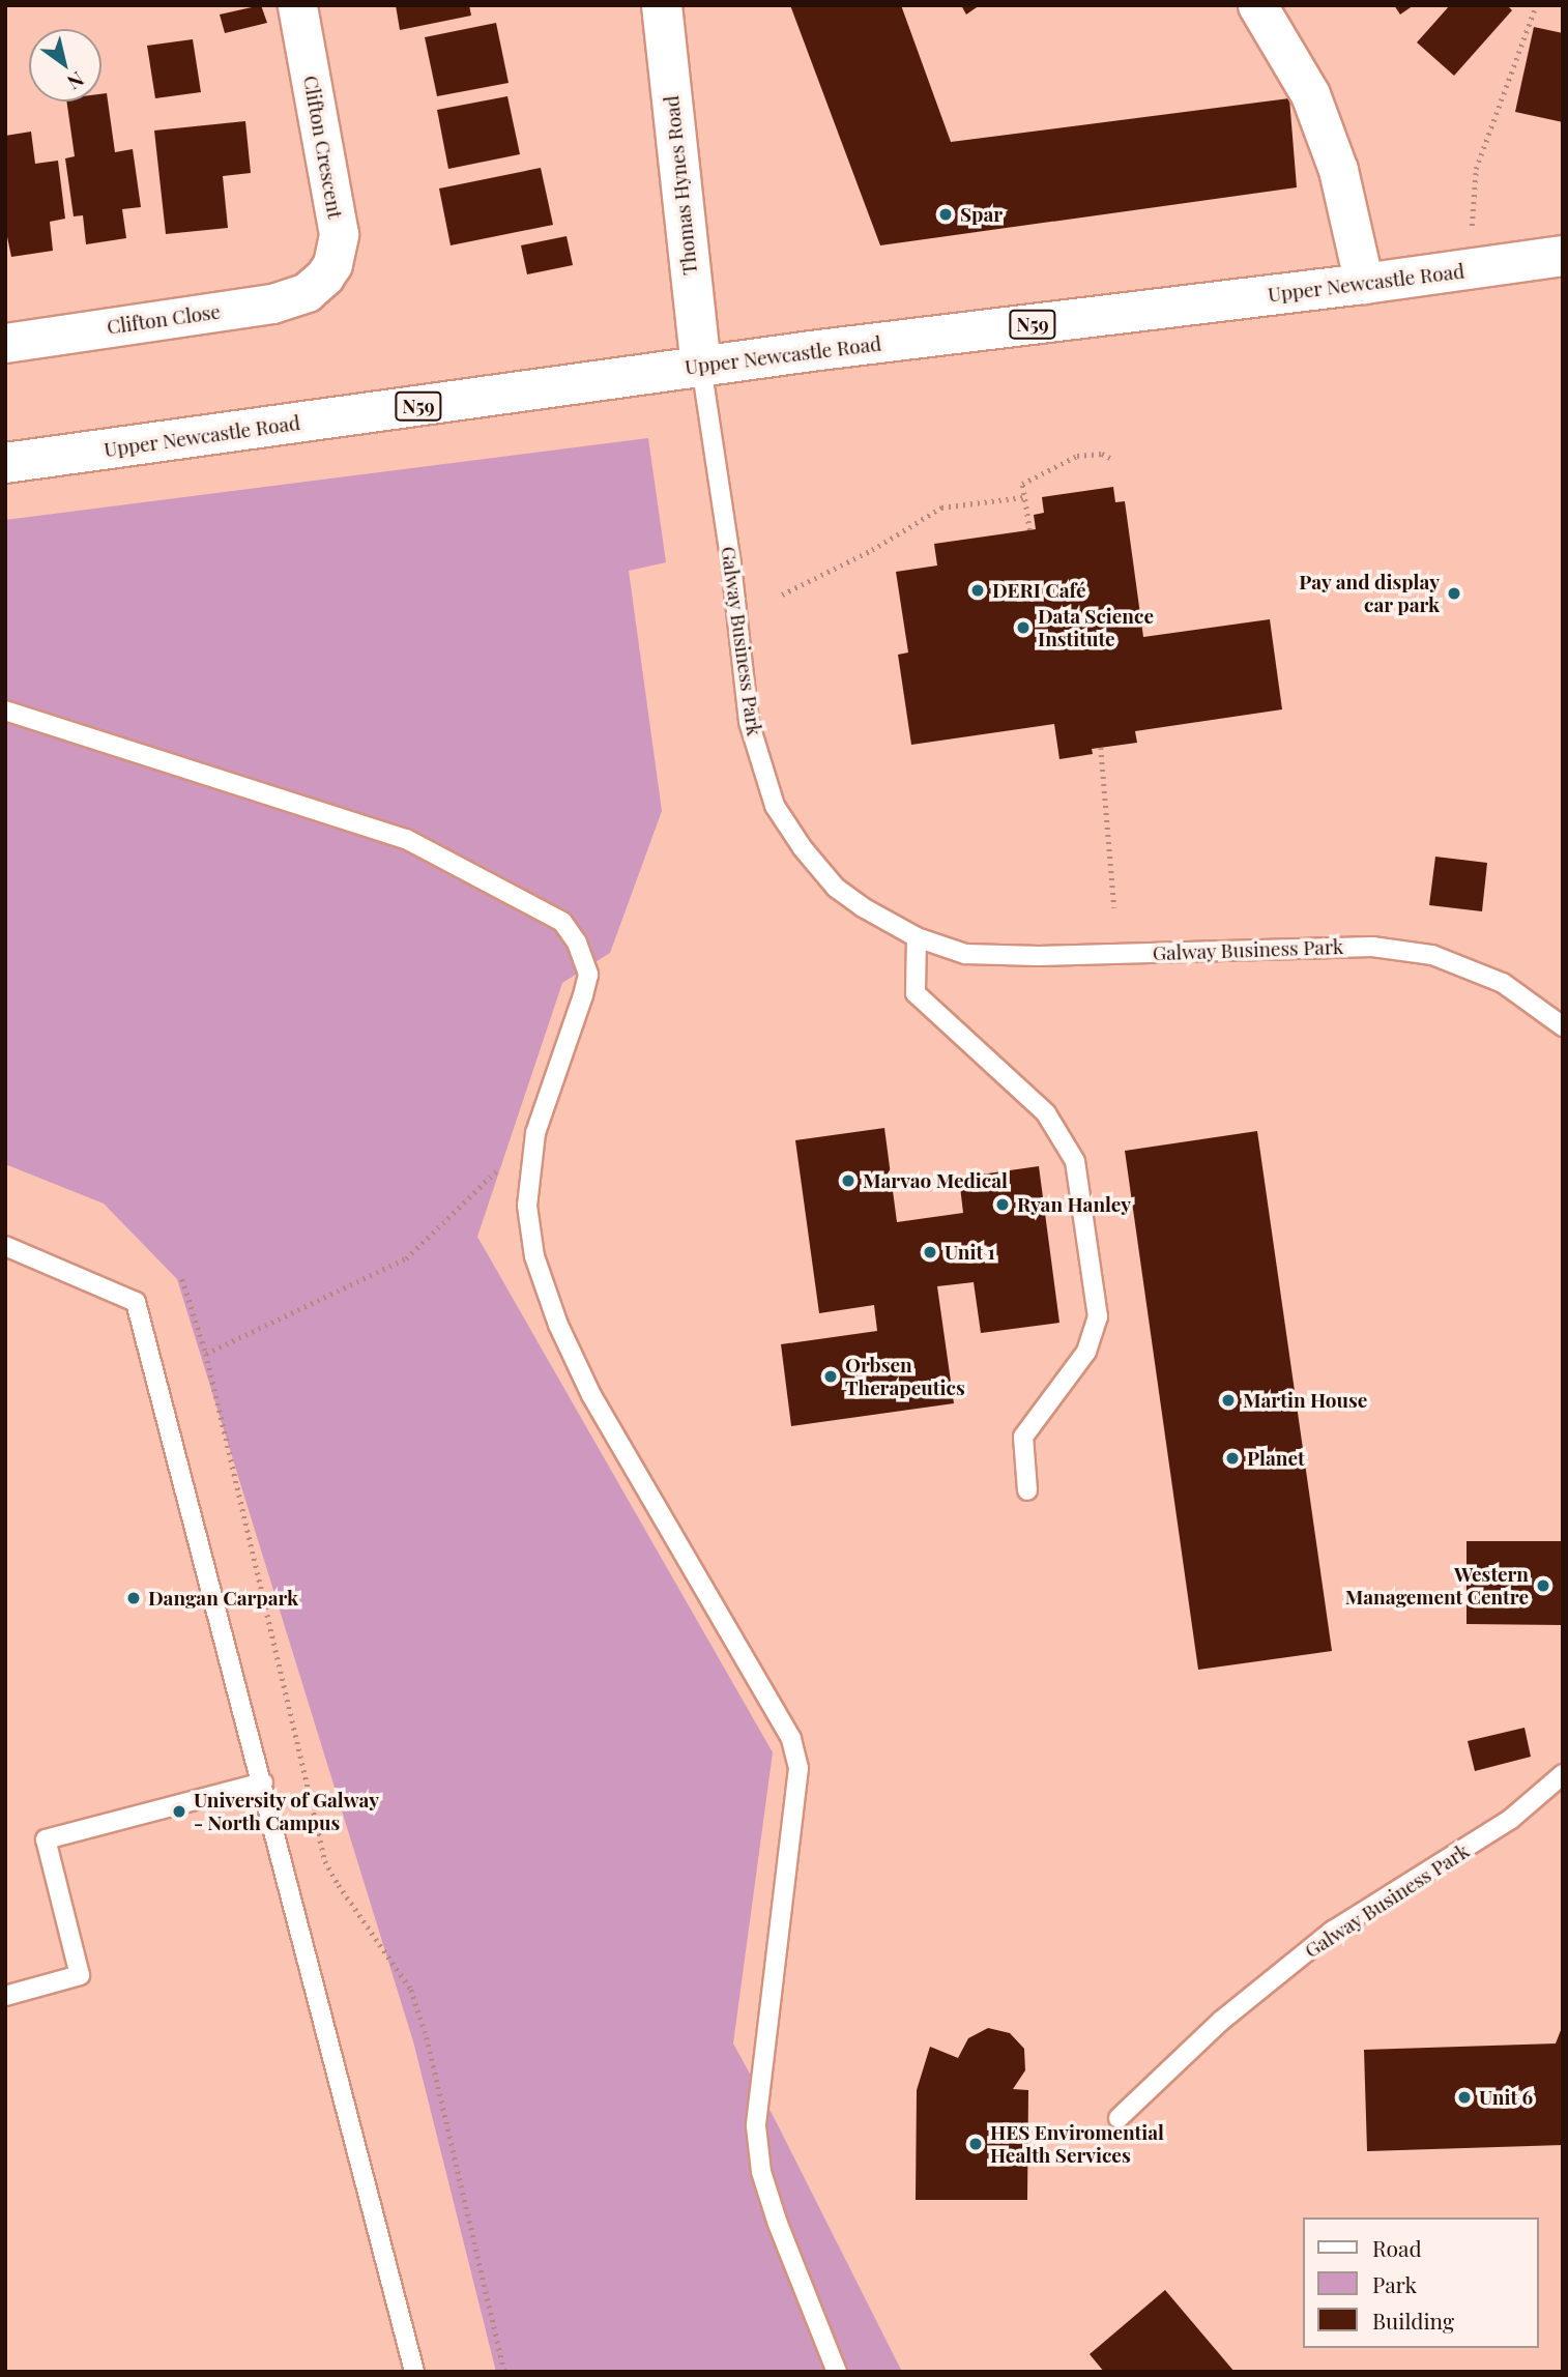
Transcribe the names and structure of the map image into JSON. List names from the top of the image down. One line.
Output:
{"streets":{"main road":["Thomas Hynes Road","Upper Newcastle Road","N59"],"street":["Clifton Crescent","Clifton Close"],"lane":["Galway Business Park"]},"crossings":[["Clifton Crescent","Clifton Close"],["Thomas Hynes Road","Upper Newcastle Road"],["Thomas Hynes Road","Galway Business Park"],["Upper Newcastle Road","Galway Business Park"]],"places":["Spar","DERI Café","Pay and display car park","Data Science Institute","Marvao Medical","Ryan Hanley","Unit 1","Orbsen Therapeutics","Martin House","Planet","Western Management Centre","Dangan Carpark","University of Galway - North Campus","Unit 6","HES Enviromential Health Services"],"legend":["Road","Park","Building"],"north":"bottom right"}
